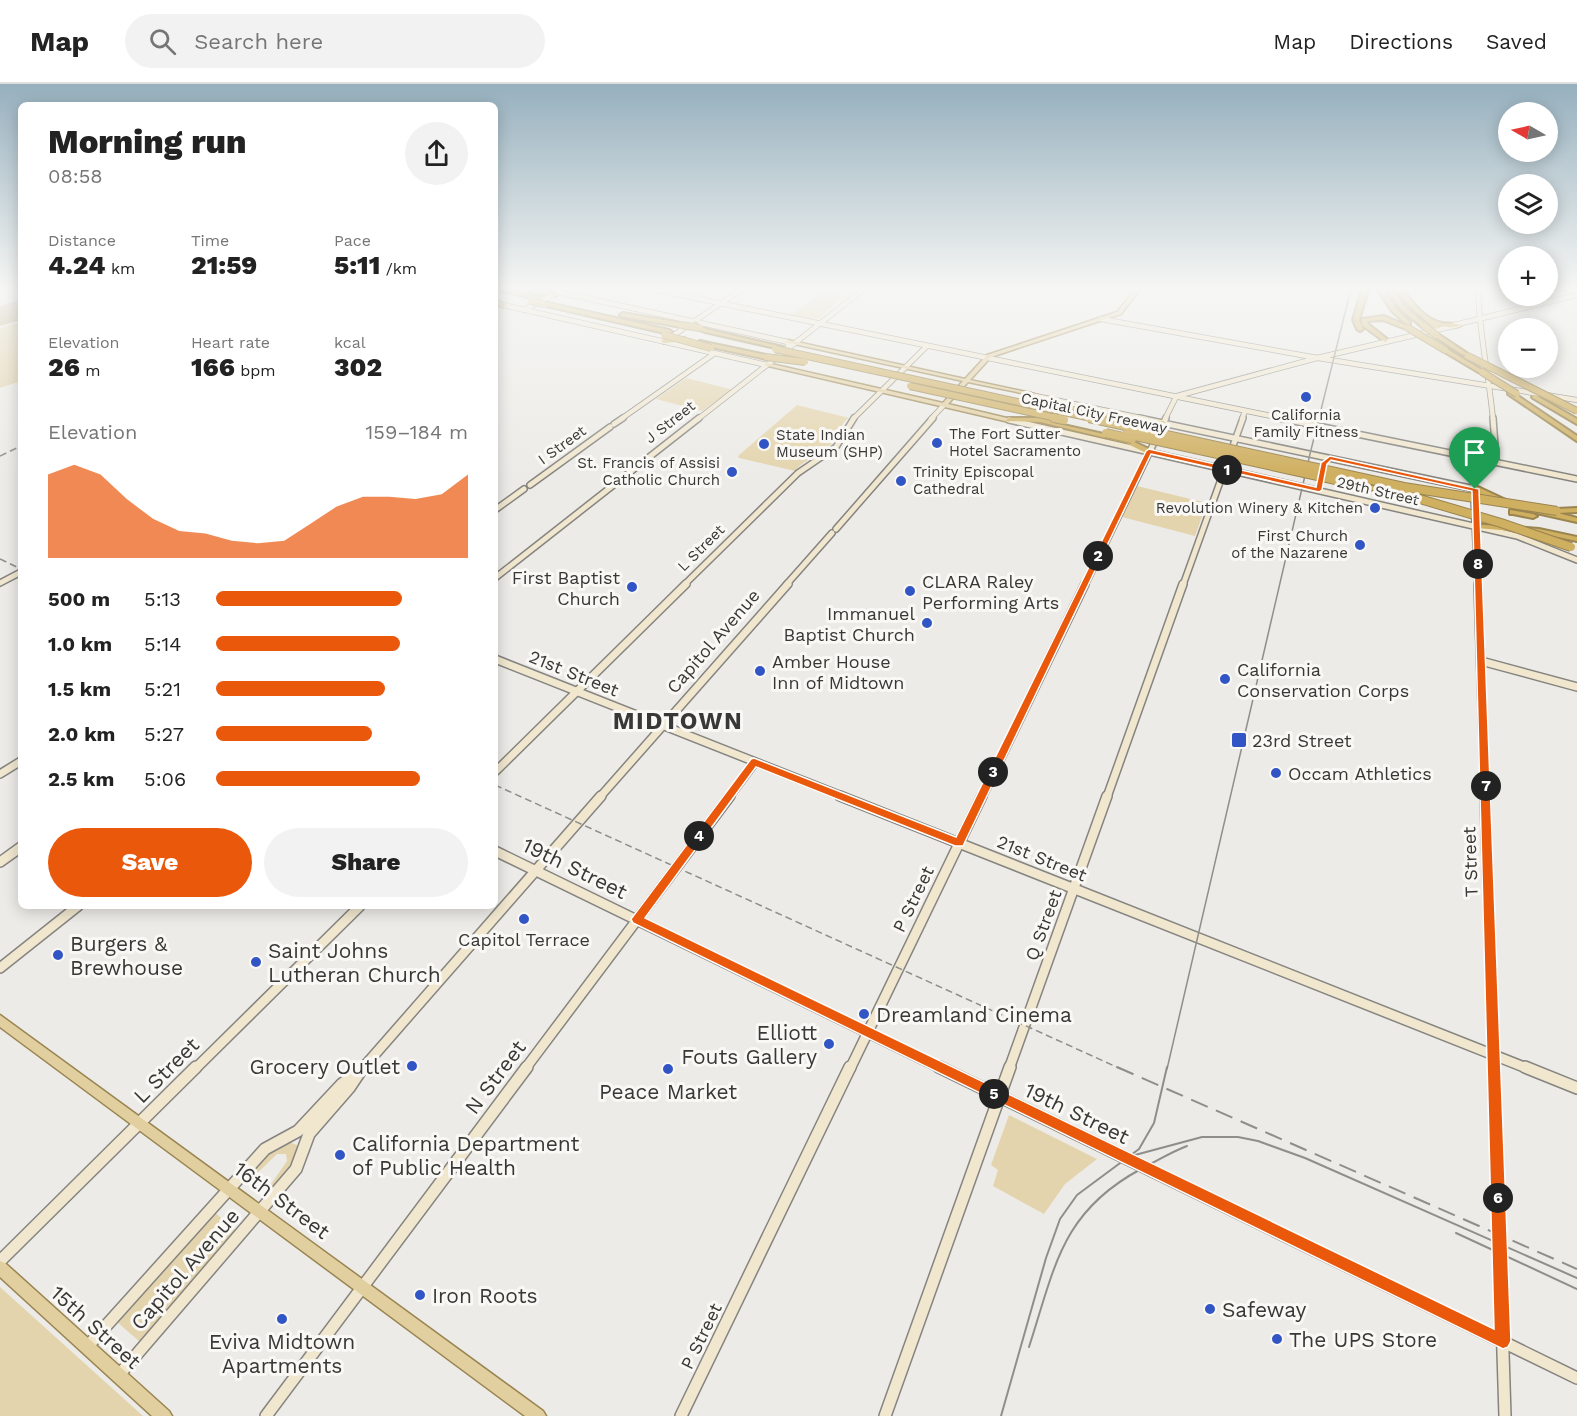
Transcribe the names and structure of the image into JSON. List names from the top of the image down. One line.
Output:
{"streets":{"highway":["Capital City Freeway"],"main road":["J Street","I Street","29th Street","L Street","Capitol Avenue","21st Street","T Street","19th Street","P Street","Q Street","N Street","16th Street","15th Street"]},"crossings":[["Capital City Freeway","J Street"],["Capital City Freeway","29th Street"],["J Street","29th Street"],["29th Street","L Street"],["29th Street","Capitol Avenue"],["29th Street","T Street"],["29th Street","P Street"],["29th Street","Q Street"],["L Street","21st Street"],["L Street","16th Street"],["Capitol Avenue","21st Street"],["Capitol Avenue","19th Street"],["Capitol Avenue","16th Street"],["Capitol Avenue","15th Street"],["21st Street","T Street"],["21st Street","P Street"],["21st Street","Q Street"],["21st Street","N Street"],["T Street","19th Street"],["19th Street","P Street"],["19th Street","Q Street"],["19th Street","N Street"],["N Street","16th Street"]],"districts":["MIDTOWN"],"places":{"other":["California Family Fitness","The Fort Sutter Hotel Sacramento","State Indian Museum (SHP)","St. Francis of Assisi Catholic Church","Trinity Episcopal Cathedral","Revolution Winery & Kitchen","First Church of the Nazarene","First Baptist Church","CLARA Raley Performing Arts","Immanuel Baptist Church","Amber House Inn of Midtown","California Conservation Corps","Occam Athletics","Capitol Terrace","Burgers & Brewhouse","Saint Johns Lutheran Church","Dreamland Cinema","Elliott Fouts Gallery","Grocery Outlet","Peace Market","California Department of Public Health","Iron Roots","Safeway","Eviva Midtown Apartments","The UPS Store"],"transit":["23rd Street"]},"north":"left","page":{"header":"Map","search":"Search here","nav":["Map","Directions","Saved"],"map_buttons":["+","−"],"heading":["Morning run","08:58"],"stats":[["Distance","4.24 km"],["Time","21:59"],["Pace","5:11 /km"],["Elevation","26 m"],["Heart rate","166 bpm"],["kcal","302"]],"chart":["Elevation","159–184 m"],"pins":["1","2","8","3","7","4","5","6"],"list":[{"name":"500 m","note":"5:13"},{"name":"1.0 km","note":"5:14"},{"name":"1.5 km","note":"5:21"},{"name":"2.0 km","note":"5:27"},{"name":"2.5 km","note":"5:06"}],"buttons":["Save","Share"]}}
